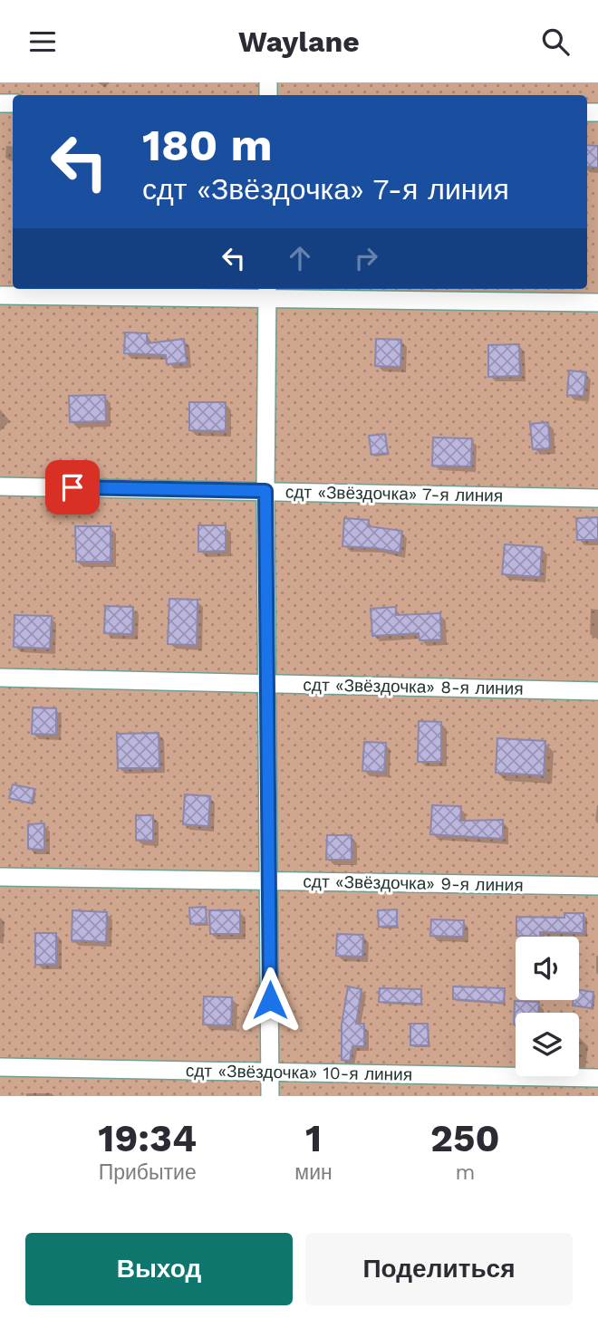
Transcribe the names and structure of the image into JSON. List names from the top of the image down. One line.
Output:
{"streets":{"street":["сдт «Звёздочка» 7-я линия","сдт «Звёздочка» 8-я линия","сдт «Звёздочка» 9-я линия","сдт «Звёздочка» 10-я линия"]},"page":{"header":"Waylane","turn":["180 m","сдт «Звёздочка» 7-я линия"],"eta":["19:34","Прибытие","1","мин","250","m"],"buttons":["Выход","Поделиться"]}}
